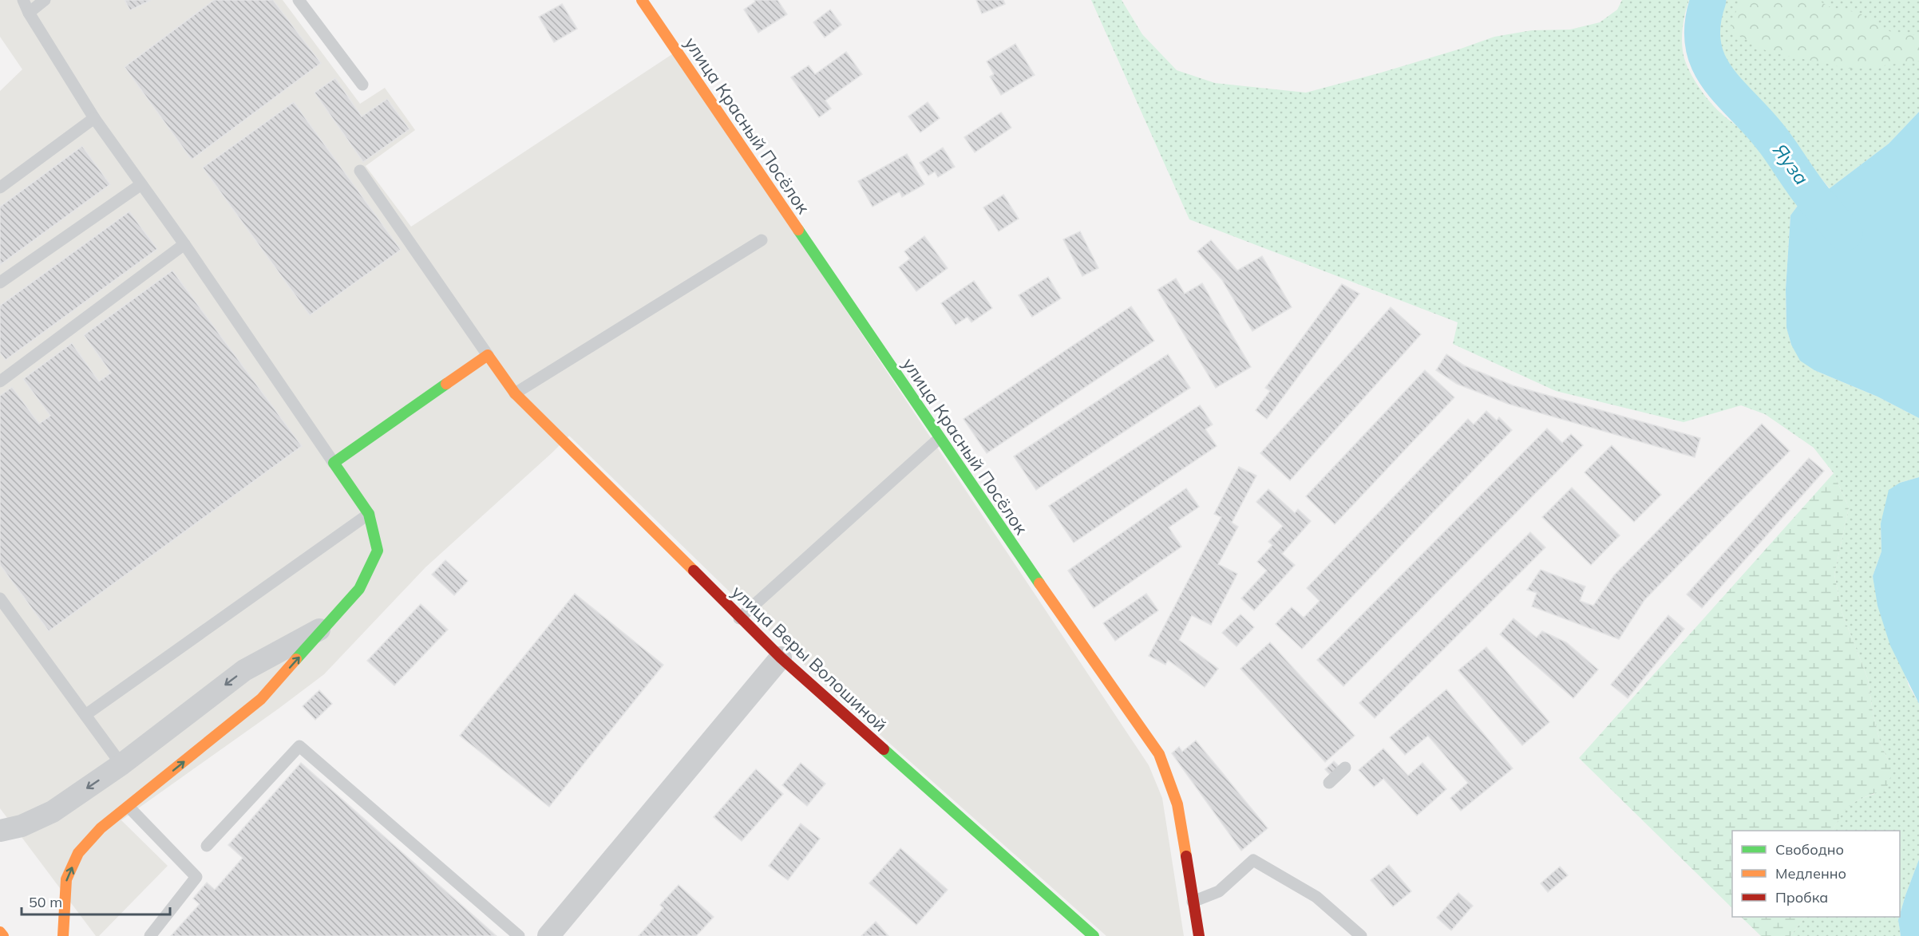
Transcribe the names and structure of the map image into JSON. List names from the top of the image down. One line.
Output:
{"streets":{"main road":["улица Красный Посёлок","улица Веры Волошиной"]},"water":["Яуза"],"legend":["Свободно","Медленно","Пробка"],"scale_bar":"50 m"}
